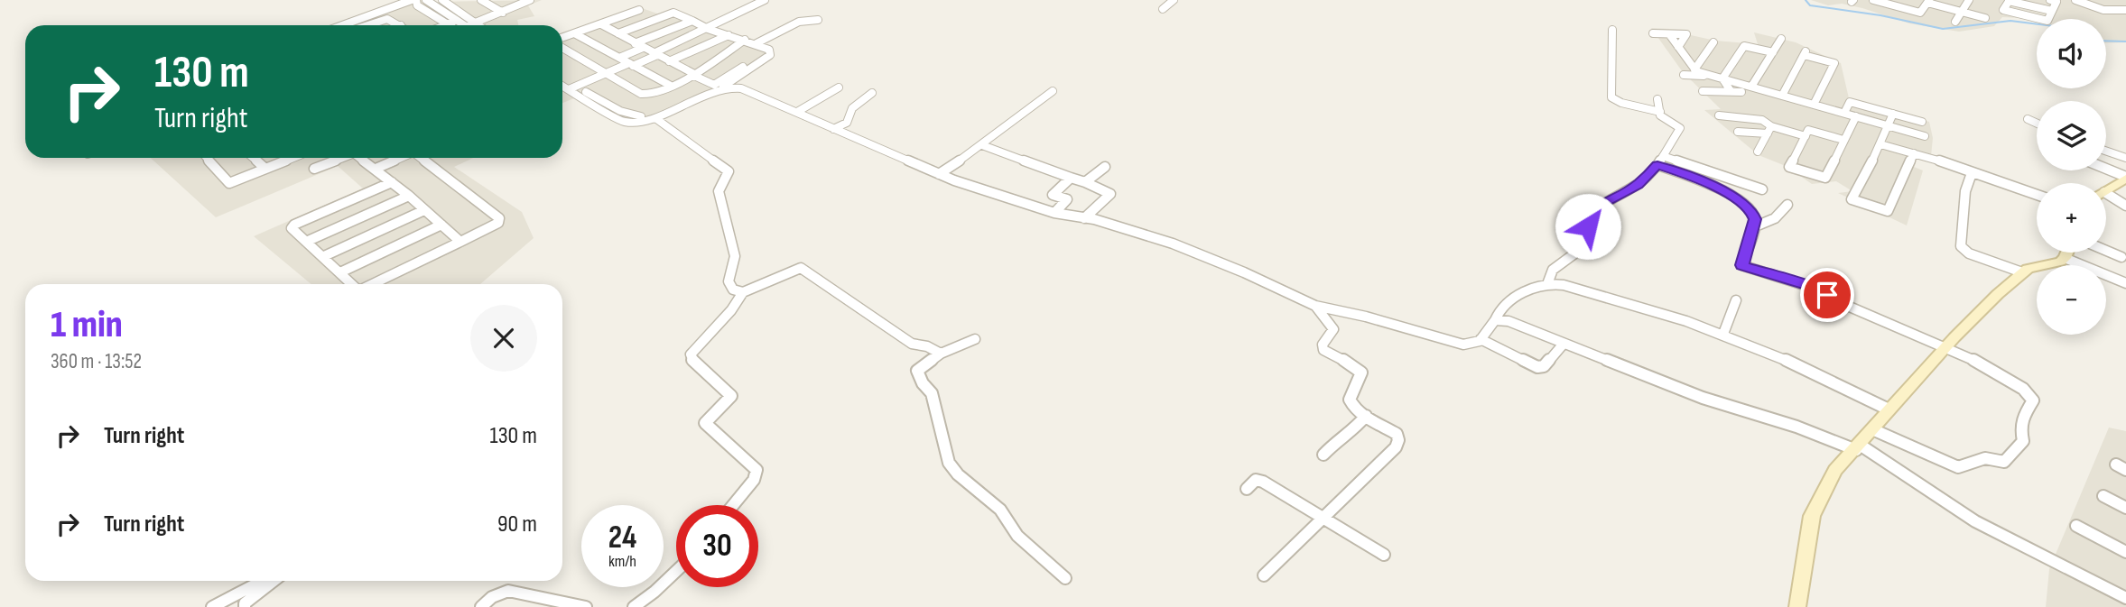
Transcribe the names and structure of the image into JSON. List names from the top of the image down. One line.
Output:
{"page":{"map_buttons":["+","−"],"turn":["130 m","Turn right"],"heading":["1 min","360 m · 13:52"],"list":[{"name":"Turn right","value":"130 m"},{"name":"Turn right","value":"90 m"}],"speed":"24 km/h","limit":"30"}}
